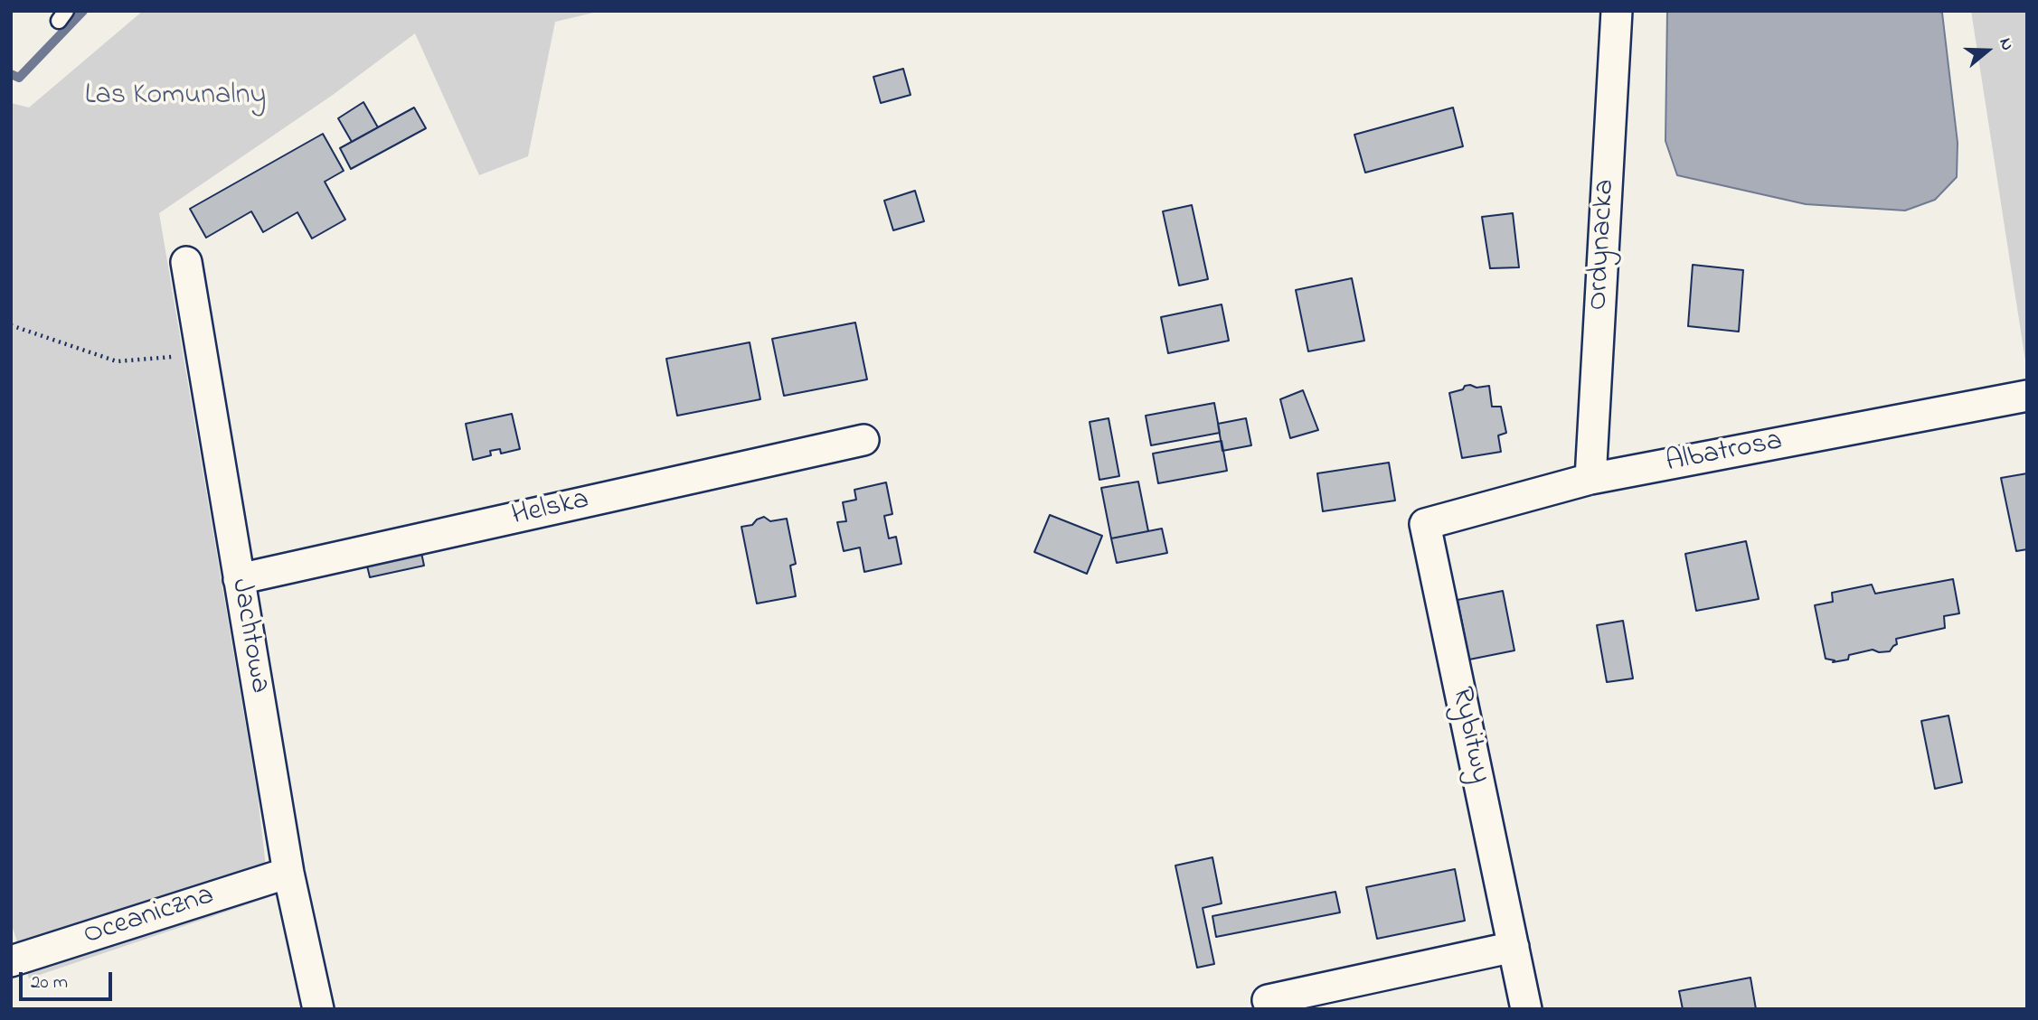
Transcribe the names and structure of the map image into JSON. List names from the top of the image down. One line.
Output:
{"streets":{"street":["Ordynacka","Albatrosa","Helska","Jachtowa","Rybitwy","Oceaniczna"]},"crossings":[["Ordynacka","Albatrosa"],["Albatrosa","Rybitwy"],["Helska","Jachtowa"],["Jachtowa","Oceaniczna"]],"parks":["Las Komunalny"],"scale_bar":"20 m","north":"right"}
